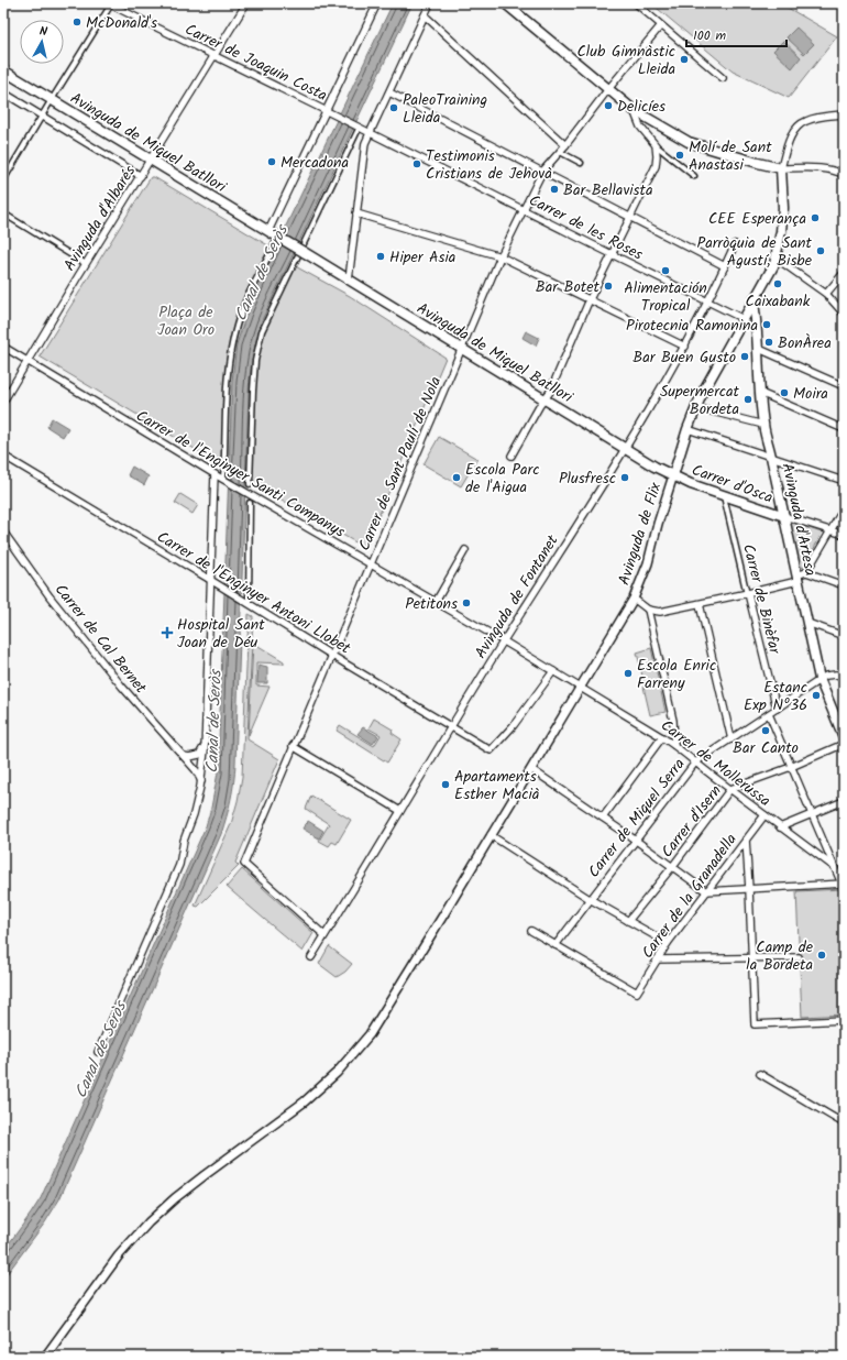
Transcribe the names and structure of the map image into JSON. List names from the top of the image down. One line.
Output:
{"streets":{"main road":["Avinguda de Miquel Batllori","Carrer d'Osca","Avinguda d'Artesa","Avinguda de Flix"],"street":["Carrer de Joaquin Costa","Avinguda d'Albarés","Carrer de les Roses","Carrer de Sant Paulí de Nola","Carrer de l'Enginyer Santi Companys","Carrer de l'Enginyer Antoni Llobet","Avinguda de Fontanet","Carrer de Binèfar","Carrer de Cal Bernet","Carrer de Mollerussa","Carrer de Miquel Serra","Carrer d'Isern","Carrer de la Granadella"]},"crossings":[["Carrer de Joaquin Costa","Avinguda d'Albarés"],["Carrer de Joaquin Costa","Carrer de les Roses"],["Avinguda de Miquel Batllori","Avinguda d'Albarés"],["Avinguda de Miquel Batllori","Carrer de Sant Paulí de Nola"],["Avinguda de Miquel Batllori","Carrer d'Osca"],["Avinguda de Miquel Batllori","Avinguda de Flix"],["Avinguda de Miquel Batllori","Avinguda de Fontanet"],["Avinguda d'Albarés","Carrer de l'Enginyer Santi Companys"],["Carrer de les Roses","Carrer de Sant Paulí de Nola"],["Carrer de les Roses","Avinguda de Flix"],["Carrer de les Roses","Avinguda de Fontanet"],["Carrer de Sant Paulí de Nola","Carrer de l'Enginyer Santi Companys"],["Carrer de Sant Paulí de Nola","Carrer de l'Enginyer Antoni Llobet"],["Carrer de Sant Paulí de Nola","Avinguda de Fontanet"],["Carrer de l'Enginyer Santi Companys","Avinguda de Flix"],["Carrer de l'Enginyer Santi Companys","Carrer de l'Enginyer Antoni Llobet"],["Carrer de l'Enginyer Santi Companys","Avinguda de Fontanet"],["Carrer de l'Enginyer Santi Companys","Carrer de Mollerussa"],["Carrer d'Osca","Avinguda d'Artesa"],["Carrer d'Osca","Avinguda de Flix"],["Carrer d'Osca","Carrer de Binèfar"],["Avinguda d'Artesa","Avinguda de Flix"],["Avinguda d'Artesa","Carrer de Miquel Serra"],["Avinguda de Flix","Carrer de Mollerussa"],["Carrer de l'Enginyer Antoni Llobet","Avinguda de Fontanet"],["Carrer de Binèfar","Carrer de Miquel Serra"],["Carrer de Mollerussa","Carrer de Miquel Serra"],["Carrer de Mollerussa","Carrer d'Isern"],["Carrer de Mollerussa","Carrer de la Granadella"],["Carrer de Miquel Serra","Carrer de la Granadella"]],"water":["Canal de Seròs"],"parks":["Plaça de Joan Oro"],"places":{"other":["McDonald's","Club Gimnàstic Lleida","Delicíes","PaleoTraining Lleida","Molí de Sant Anastasi","Mercadona","Testimonis Cristians de Jehovà","Bar Bellavista","CEE Esperança","Parròquia de Sant Agustí, Bisbe","Hiper Asia","Alimentación Tropical","Caixabank","Bar Botet","Pirotecnia Ramonina","BonÀrea","Bar Buen Gusto","Moira","Supermercat Bordeta","Escola Parc de l'Aigua","Plusfresc","Petitons","Escola Enric Farreny","Estanc Exp Nº36","Bar Canto","Apartaments Esther Macià","Camp de la Bordeta"],"health":["Hospital Sant Joan de Déu"]},"scale_bar":"100 m","north":"top"}
